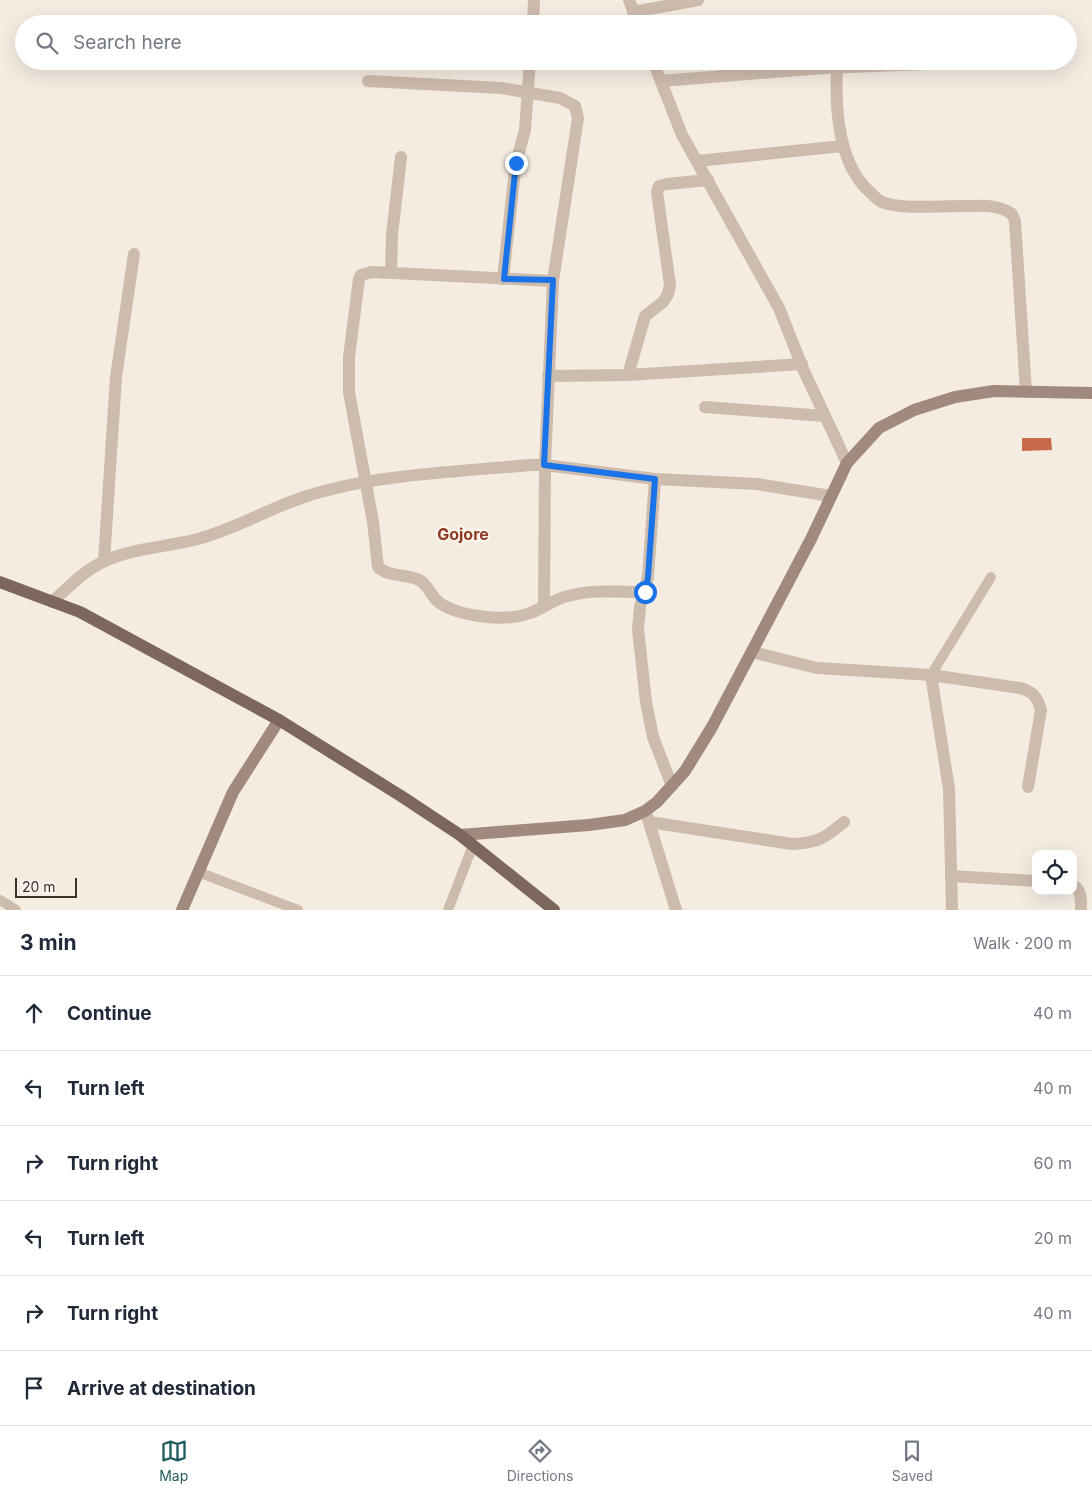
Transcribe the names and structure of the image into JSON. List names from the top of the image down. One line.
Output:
{"districts":["Gojore"],"scale_bar":"20 m","page":{"search":"Search here","scale":"20 m","heading":["3 min","Walk · 200 m"],"list":[["Continue","40 m"],["Turn left","40 m"],["Turn right","60 m"],["Turn left","20 m"],["Turn right","40 m"],"Arrive at destination"],"nav":["Map","Directions","Saved"]}}
